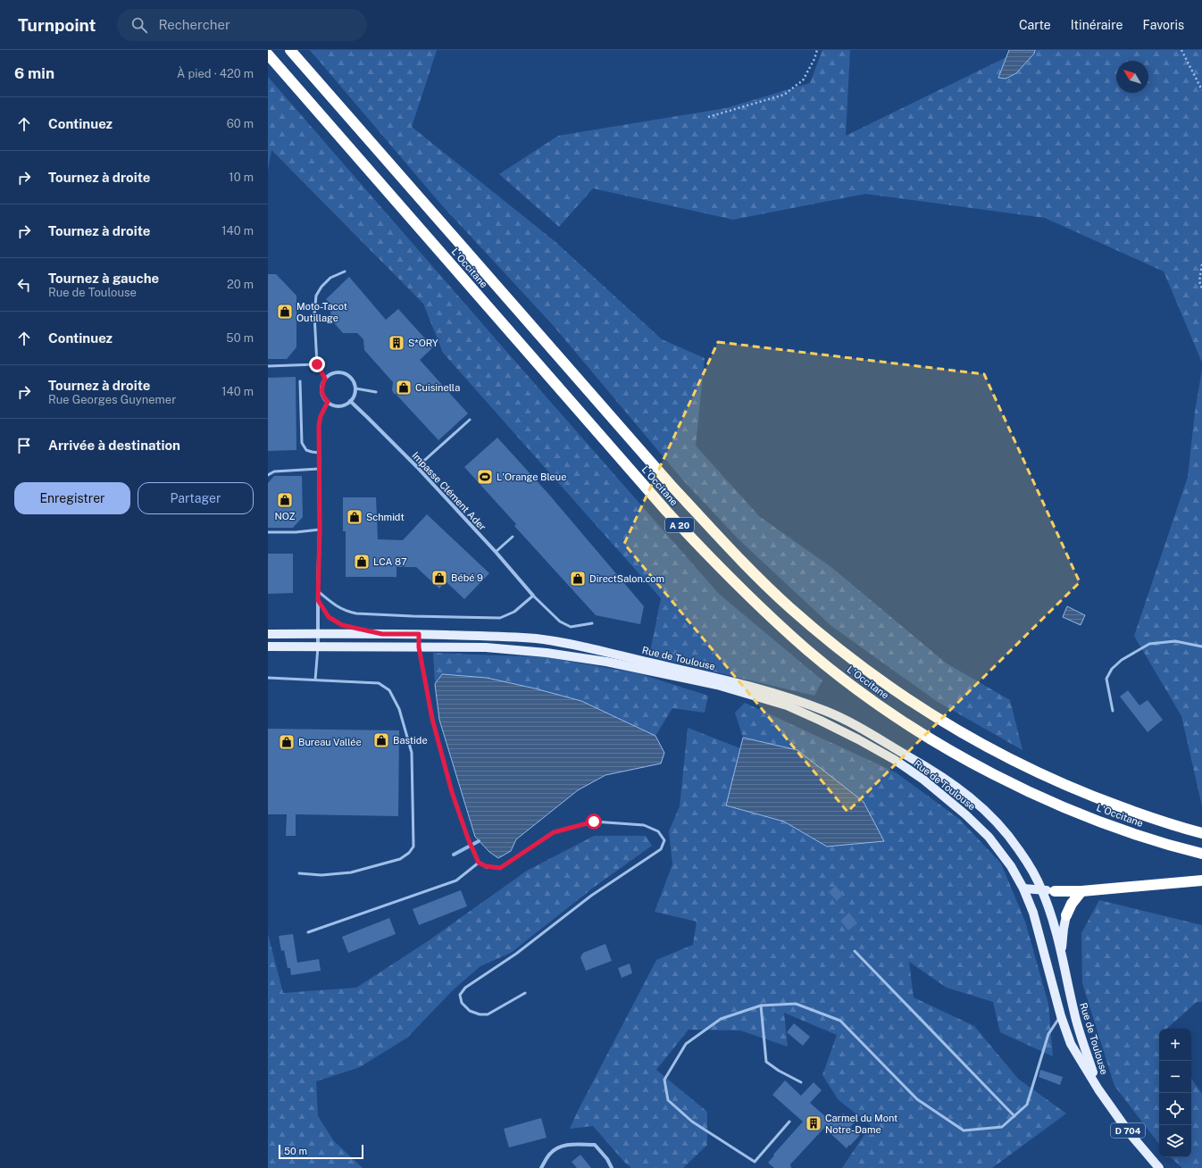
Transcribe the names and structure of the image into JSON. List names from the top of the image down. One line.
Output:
{"streets":{"highway":["L'Occitane","A 20"],"main road":["Rue de Toulouse","D 704"],"street":["Impasse Clément Ader"]},"crossings":[["Rue de Toulouse","D 704"]],"places":{"shop":["Moto-Tacot Outillage","Cuisinella","NOZ","Schmidt","LCA 87","Bébé 9","DirectSalon.com","Bastide","Bureau Vallée"],"building":["S*ORY","Carmel du Mont Notre-Dame"],"sports":["L'Orange Bleue"]},"scale_bar":"50 m","north":"top left","page":{"header":"Turnpoint","search":"Rechercher","nav":["Carte","Itinéraire","Favoris"],"heading":["6 min","À pied · 420 m"],"list":[["Continuez","60 m"],["Tournez à droite","10 m"],["Tournez à droite","140 m"],["Tournez à gauche","Rue de Toulouse","20 m"],["Continuez","50 m"],["Tournez à droite","Rue Georges Guynemer","140 m"],"Arrivée à destination"],"buttons":["Enregistrer","Partager"],"map_buttons":["+","−"],"scale":"50 m"}}
